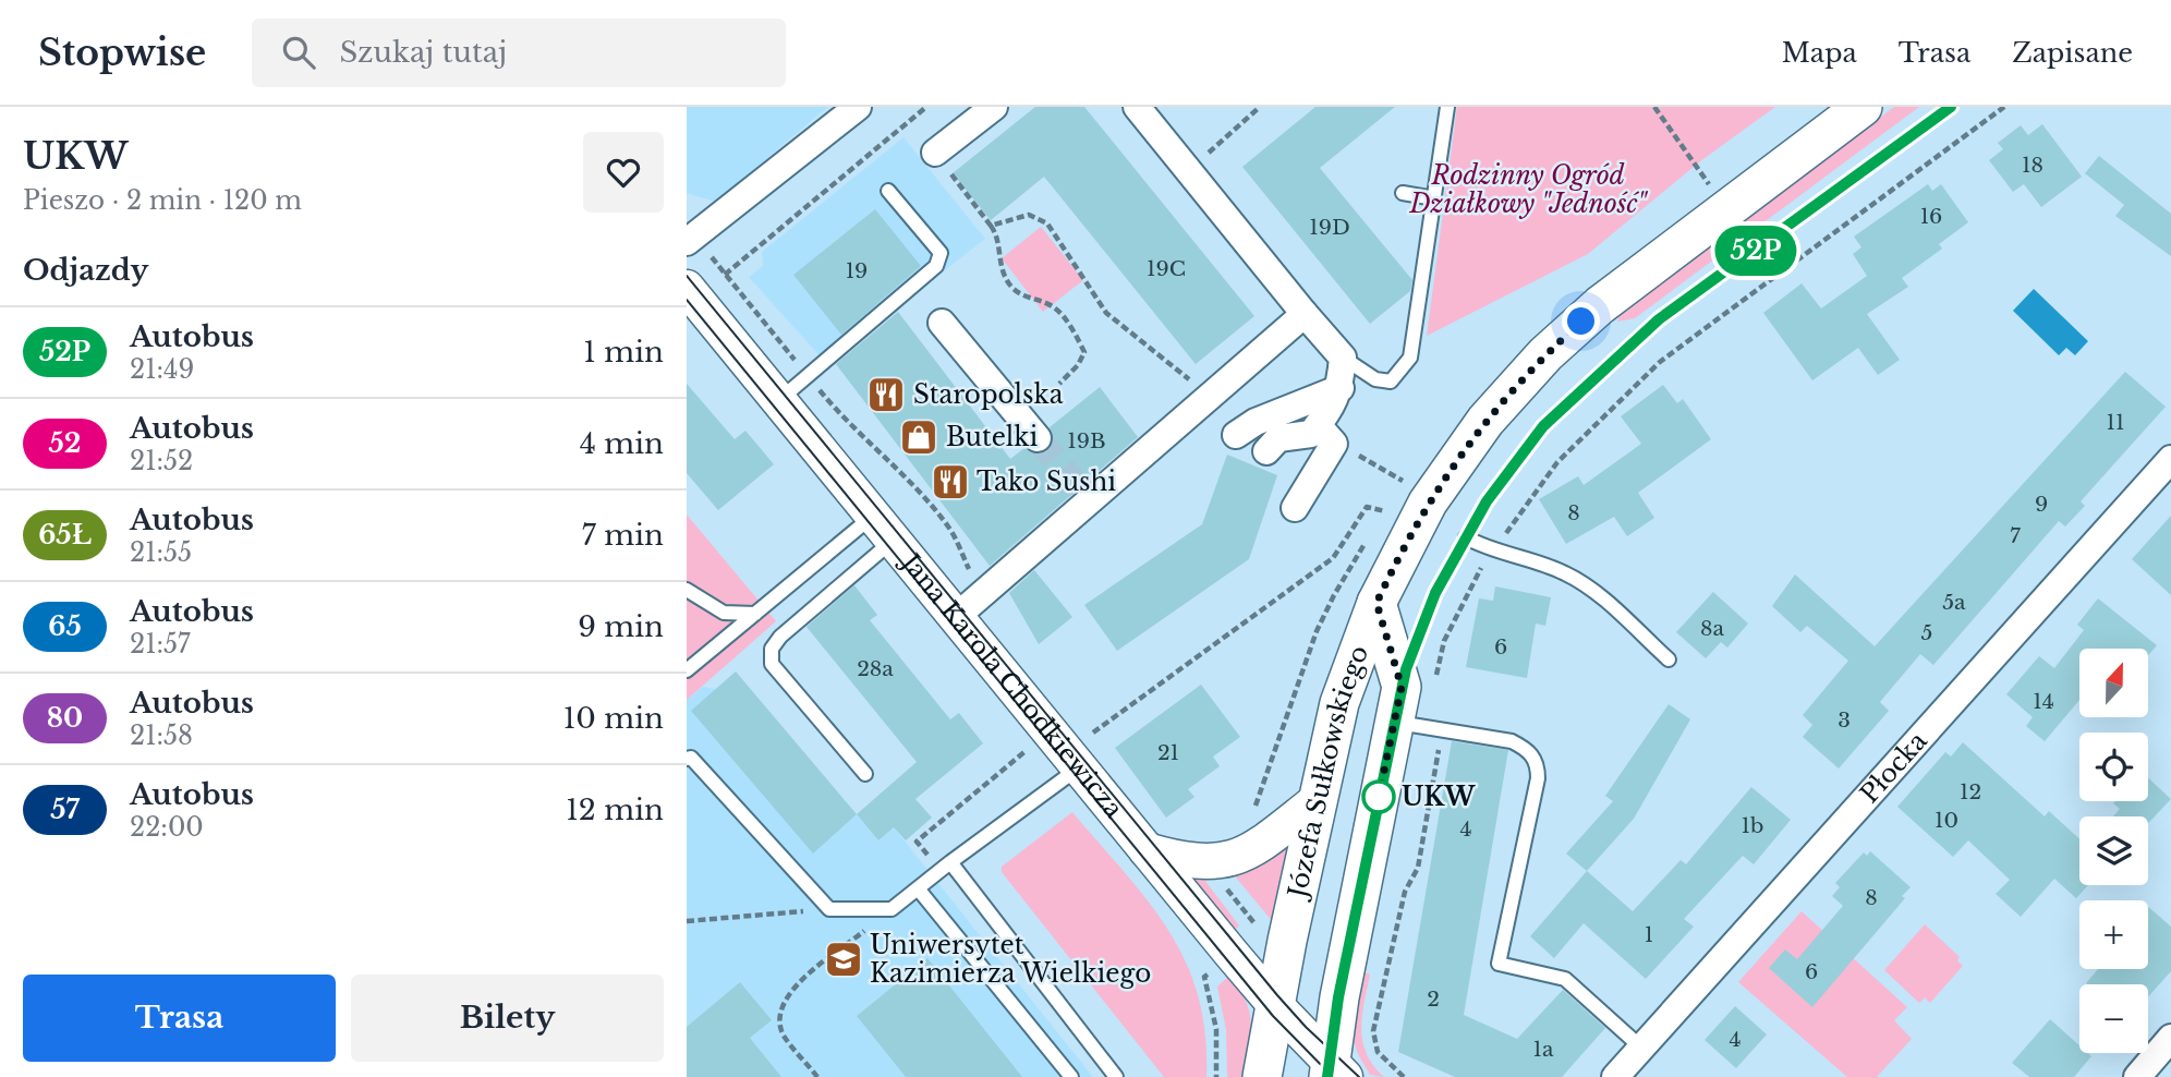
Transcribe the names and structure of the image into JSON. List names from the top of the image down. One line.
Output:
{"streets":{"main road":["Józefa Sułkowskiego"],"street":["Jana Karola Chodkiewicza","Płocka"]},"crossings":[["Jana Karola Chodkiewicza","Józefa Sułkowskiego"]],"parks":["Rodzinny Ogród Działkowy \"Jedność\""],"places":{"restaurant":["Staropolska","Tako Sushi"],"shop":["Butelki"],"other":["UKW"],"school or university":["Uniwersytet Kazimierza Wielkiego"]},"lines":["bus line 52P"],"house_numbers":["18","16","19D","19C","19","11","19B","9","8","7","5a","8a","5","6","28a","14","3","21","12","10","1b","4","8","1","6","2","4","1a"],"north":"top","page":{"header":"Stopwise","search":"Szukaj tutaj","nav":["Mapa","Trasa","Zapisane"],"heading":[["UKW","Pieszo · 2 min · 120 m"],"Odjazdy"],"on_map":"52P","list":[{"mark":"52P","name":"Autobus","note":"21:49","value":"1 min"},{"mark":"52","name":"Autobus","note":"21:52","value":"4 min"},{"mark":"65Ł","name":"Autobus","note":"21:55","value":"7 min"},{"mark":"65","name":"Autobus","note":"21:57","value":"9 min"},{"mark":"80","name":"Autobus","note":"21:58","value":"10 min"},{"mark":"57","name":"Autobus","note":"22:00","value":"12 min"}],"map_buttons":["+","−"],"buttons":["Trasa","Bilety"]}}
